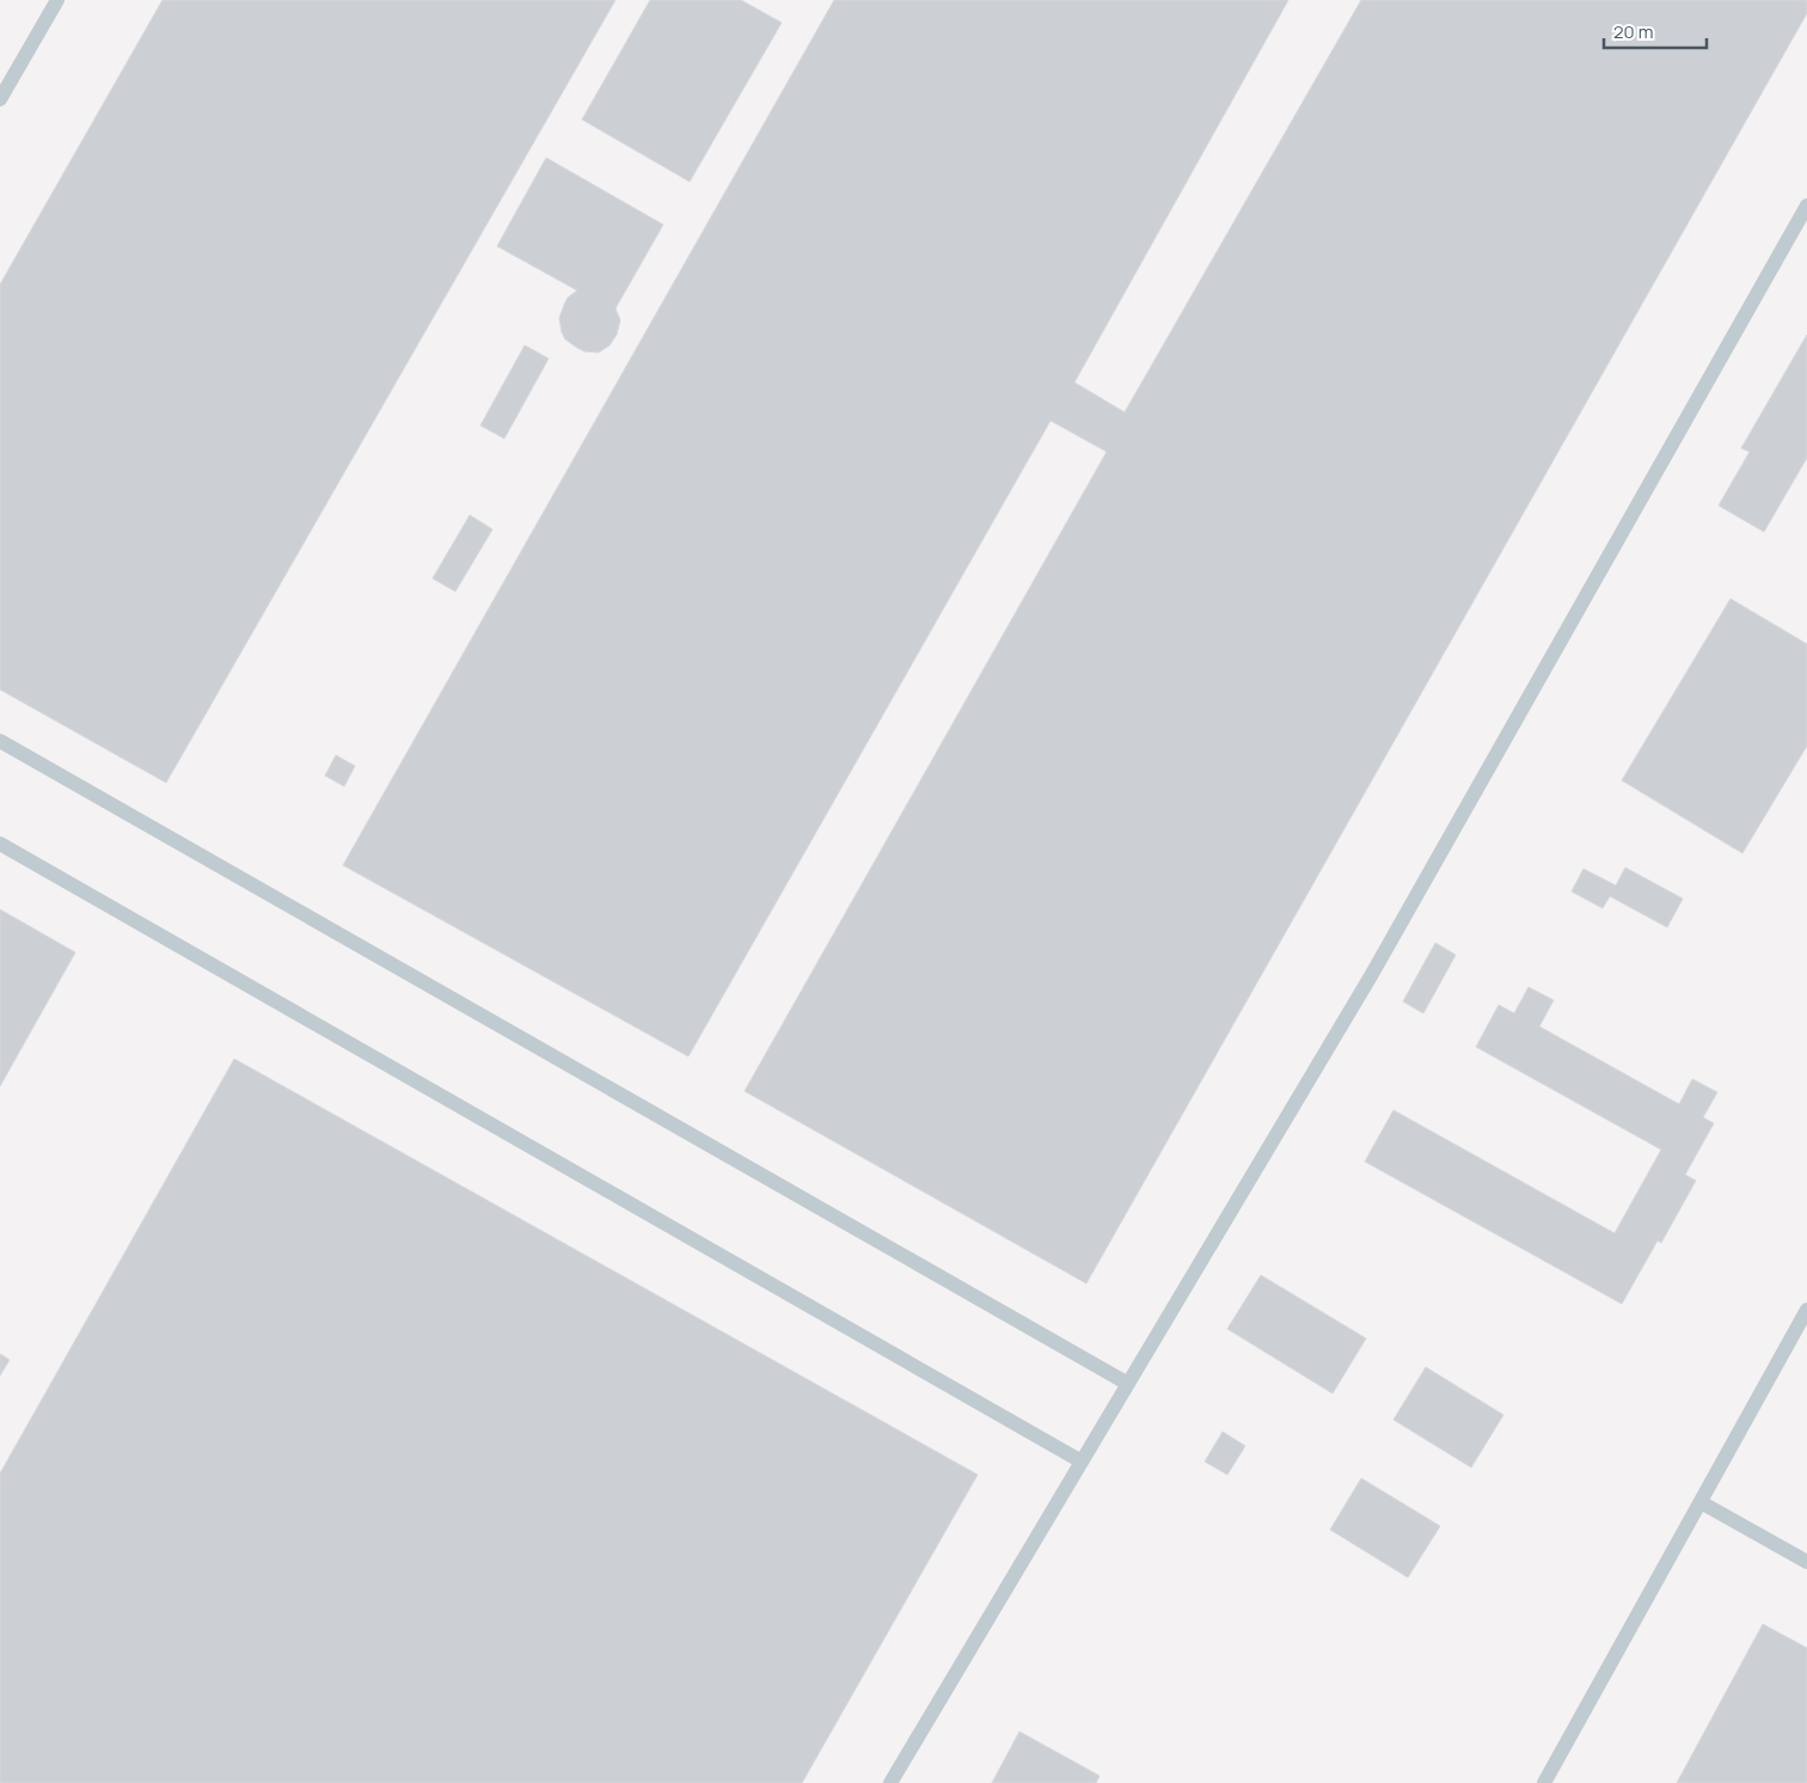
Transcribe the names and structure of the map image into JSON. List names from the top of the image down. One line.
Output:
{"scale_bar":"20 m"}
